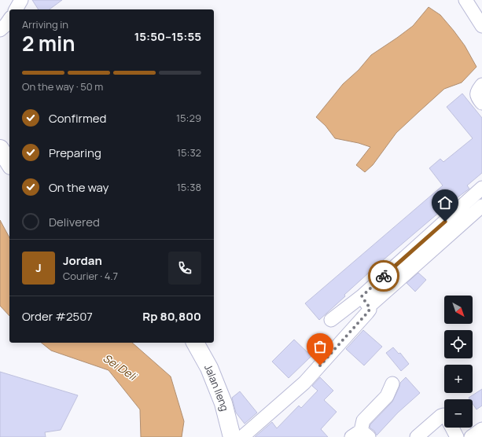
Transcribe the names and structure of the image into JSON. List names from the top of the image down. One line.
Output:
{"streets":{"street":["Jalan Ileng"]},"water":["Sei Deli"],"north":"bottom right","page":{"heading":["2 min","Arriving in","15:50–15:55"],"panel":["Jordan","Courier · 4.7","Order #2507","Rp 80,800"],"bar":"On the way · 50 m","list":[["Confirmed","15:29"],["Preparing","15:32"],["On the way","15:38"],"Delivered"],"round":"J","map_buttons":["+","−"]}}
